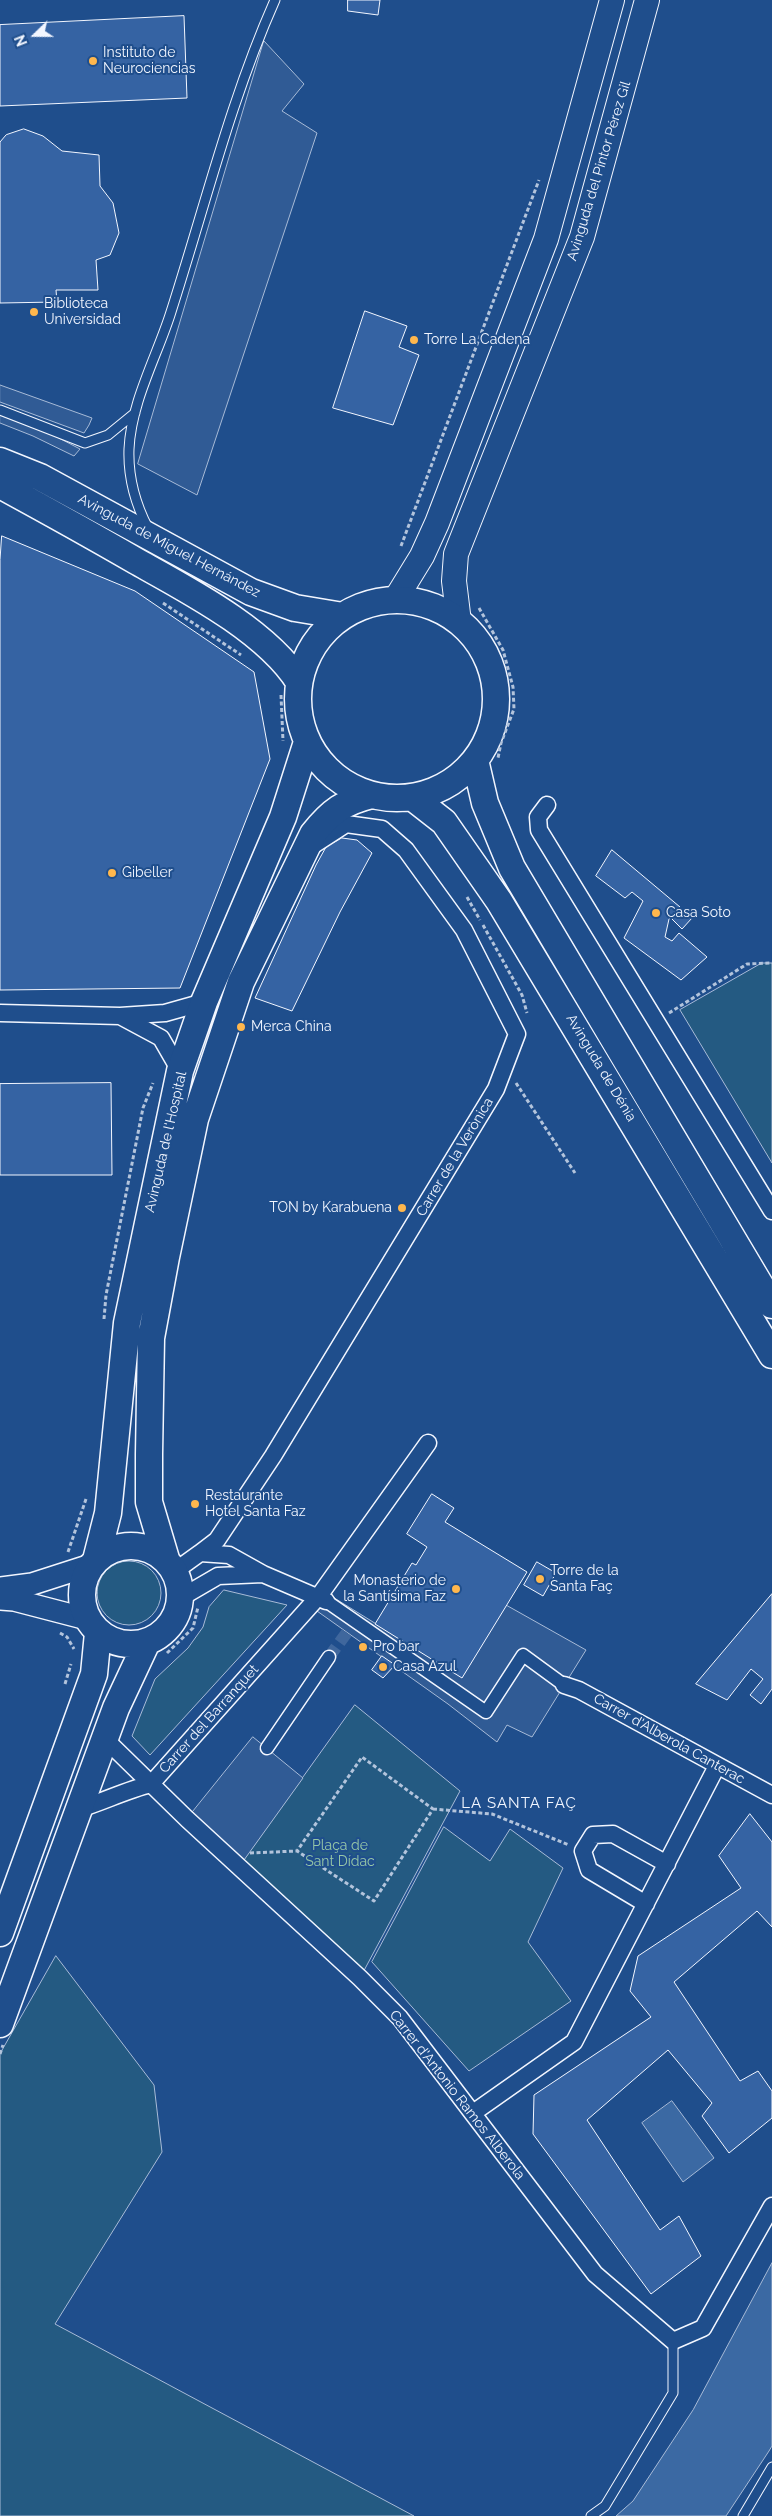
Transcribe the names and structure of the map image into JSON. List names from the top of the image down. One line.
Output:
{"streets":{"main road":["Avinguda del Pintor Pérez Gil","Avinguda de Miguel Hernández","Avinguda de Dénia","Avinguda de l'Hospital"],"street":["Carrer de la Verònica","Carrer del Barranquet","Carrer d'Alberola Canterac","Carrer d'Antonio Ramos Alberola"]},"crossings":[["Avinguda de l'Hospital","Carrer de la Verònica"],["Carrer del Barranquet","Carrer d'Antonio Ramos Alberola"]],"districts":["LA SANTA FAÇ"],"parks":["Plaça de Sant Dídac"],"places":["Instituto de Neurociencias","Biblioteca Universidad","Torre La Cadena","Gibeller","Casa Soto","Merca China","TON by Karabuena","Restaurante Hotel Santa Faz","Torre de la Santa Faç","Monasterio de la Santísima Faz","Pro bar","Casa Azul"],"north":"left"}
